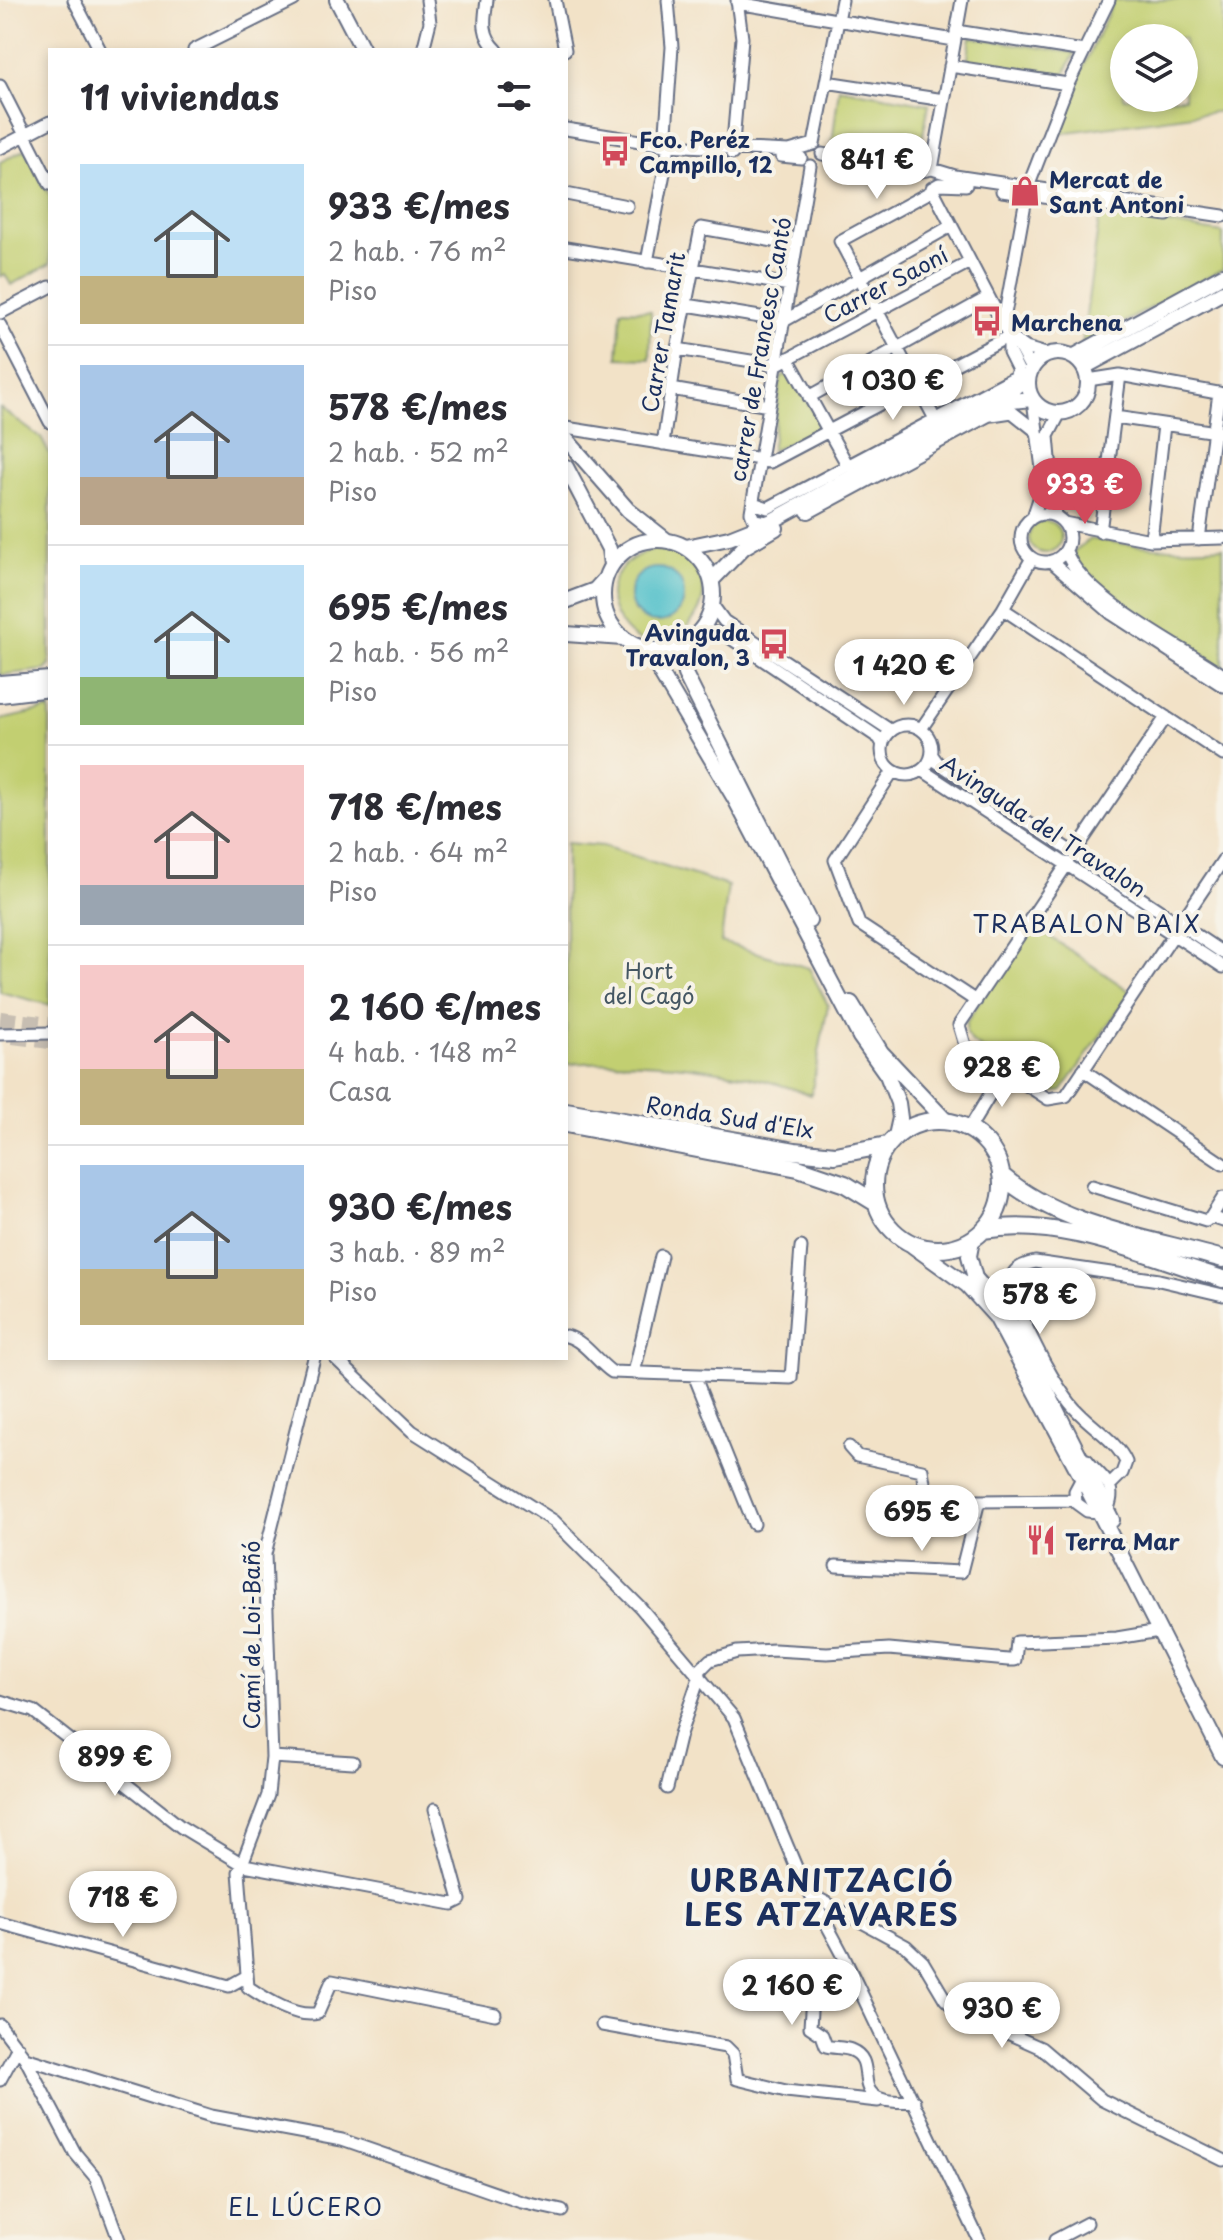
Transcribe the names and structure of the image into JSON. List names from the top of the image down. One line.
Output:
{"streets":{"highway":["Ronda Sud d'Elx"],"street":["Carrer Saoní","Carrer Tamarit","carrer de Francesc Cantó","Avinguda del Travalon","Camí de Loi-Bañó"]},"crossings":[["Carrer Saoní","carrer de Francesc Cantó"],["Carrer Tamarit","carrer de Francesc Cantó"]],"districts":["TRABALON BAIX","URBANITZACIÓ LES ATZAVARES","EL LÚCERO"],"parks":["Hort del Cagó"],"places":{"bus stop":["Fco. Peréz Campillo, 12","Marchena","Avinguda Travalon, 3"],"shop":["Mercat de Sant Antoni"],"restaurant":["Terra Mar"]},"page":{"heading":"11 viviendas","price":["841 €","1 030 €","933 €","1 420 €","928 €","578 €","695 €","899 €","718 €","2 160 €","930 €"],"list":[{"name":"933 €/mes","note":"2 hab. · 76 m² · Piso"},{"name":"578 €/mes","note":"2 hab. · 52 m² · Piso"},{"name":"695 €/mes","note":"2 hab. · 56 m² · Piso"},{"name":"718 €/mes","note":"2 hab. · 64 m² · Piso"},{"name":"2 160 €/mes","note":"4 hab. · 148 m² · Casa"},{"name":"930 €/mes","note":"3 hab. · 89 m² · Piso"}]}}
